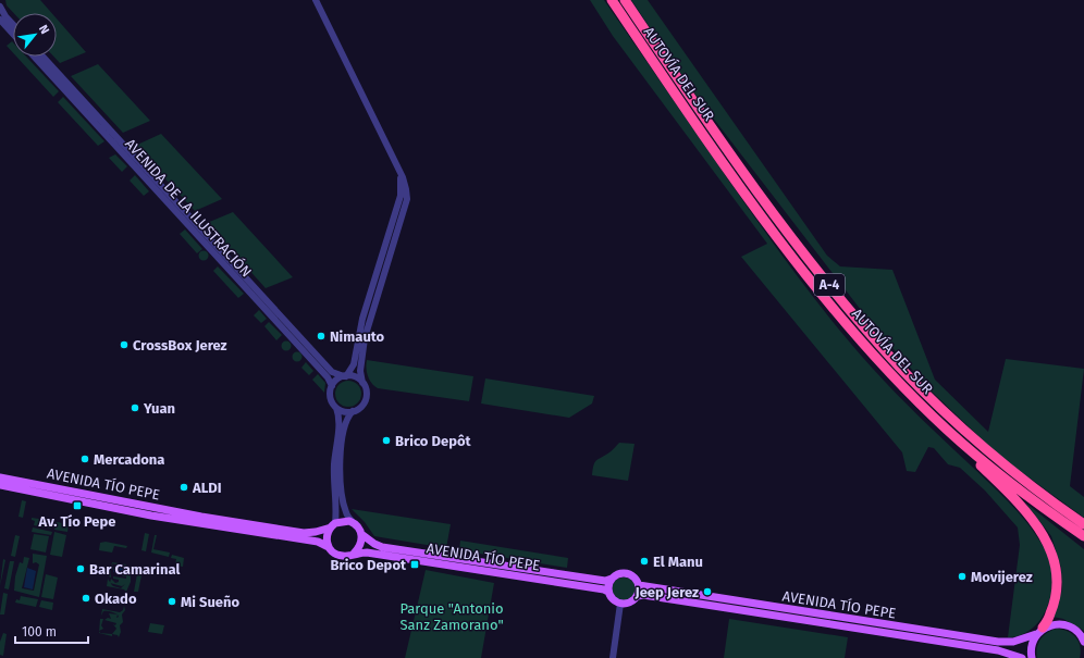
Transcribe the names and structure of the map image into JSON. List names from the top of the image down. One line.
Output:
{"streets":{"highway":["AUTOVÍA DEL SUR","A-4"],"main road":["AVENIDA TÍO PEPE"],"street":["AVENIDA DE LA ILUSTRACIÓN"]},"parks":["Parque \"Antonio Sanz Zamorano\""],"places":{"other":["Nimauto","CrossBox Jerez","Yuan","Brico Depôt","Mercadona","ALDI","El Manu","Bar Camarinal","Movijerez","Jeep Jerez","Okado","Mi Sueño"],"transit":["Av. Tío Pepe","Brico Depot"]},"scale_bar":"100 m","north":"top right"}
